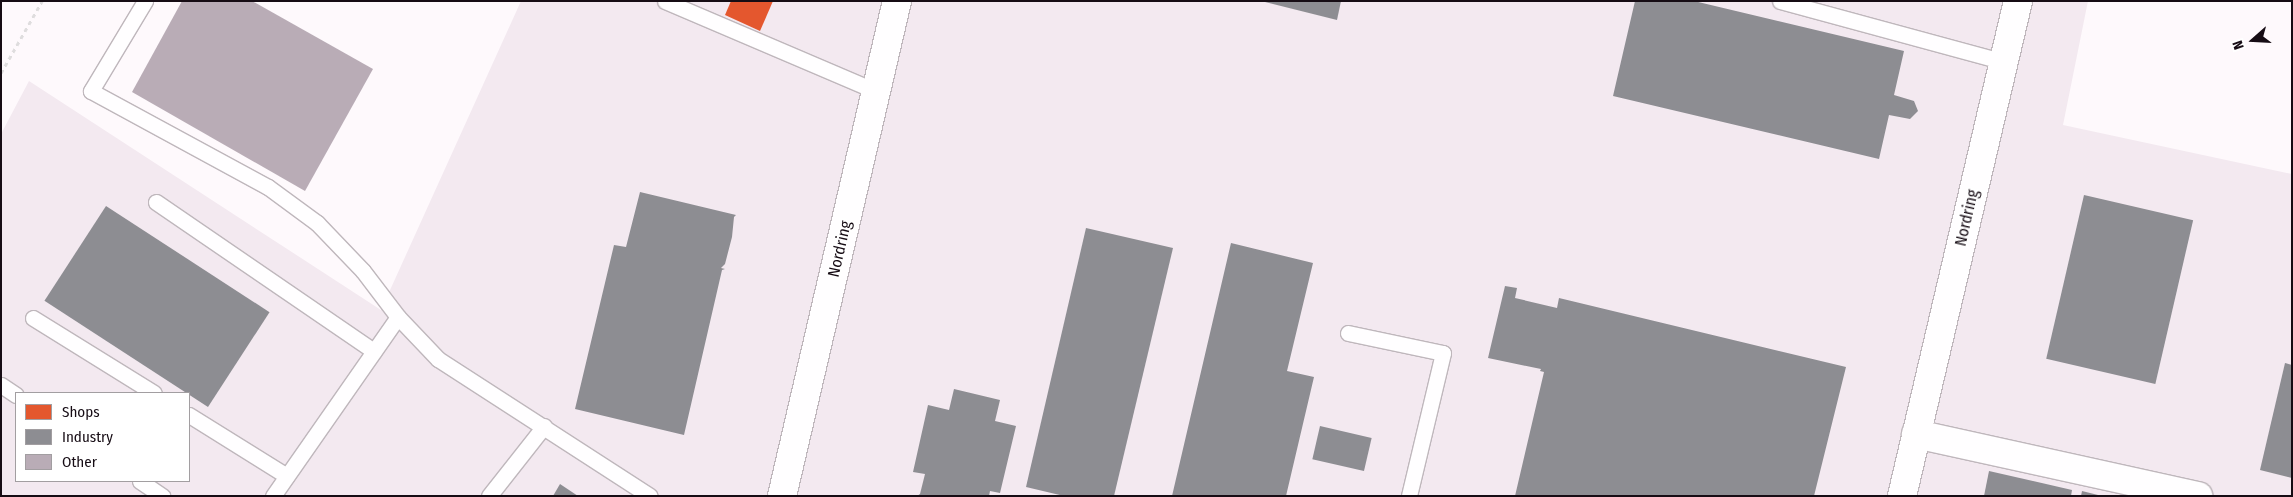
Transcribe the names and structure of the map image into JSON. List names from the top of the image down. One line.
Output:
{"streets":{"street":["Nordring"]},"legend":["Shops","Industry","Other"],"north":"left"}
